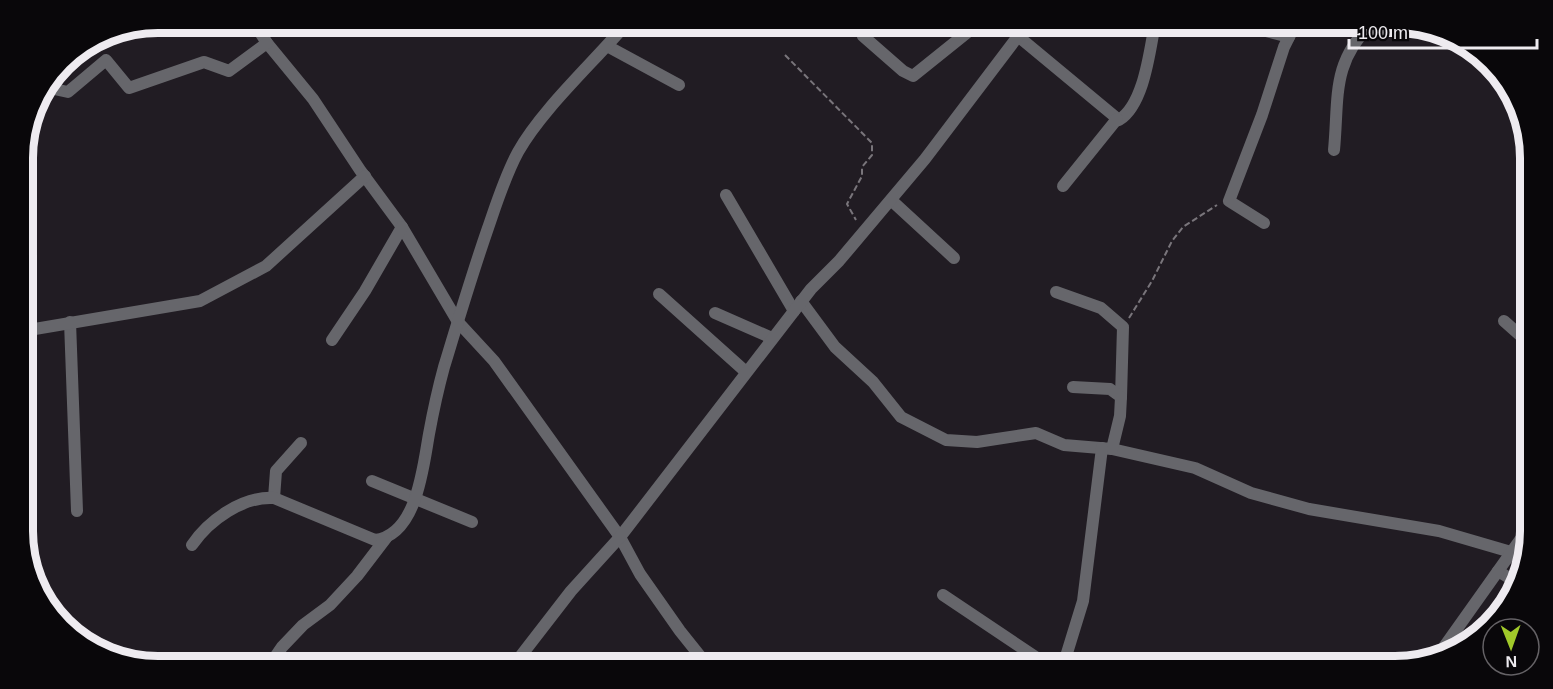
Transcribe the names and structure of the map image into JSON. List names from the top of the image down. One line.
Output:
{"scale_bar":"100 m","north":"bottom"}
